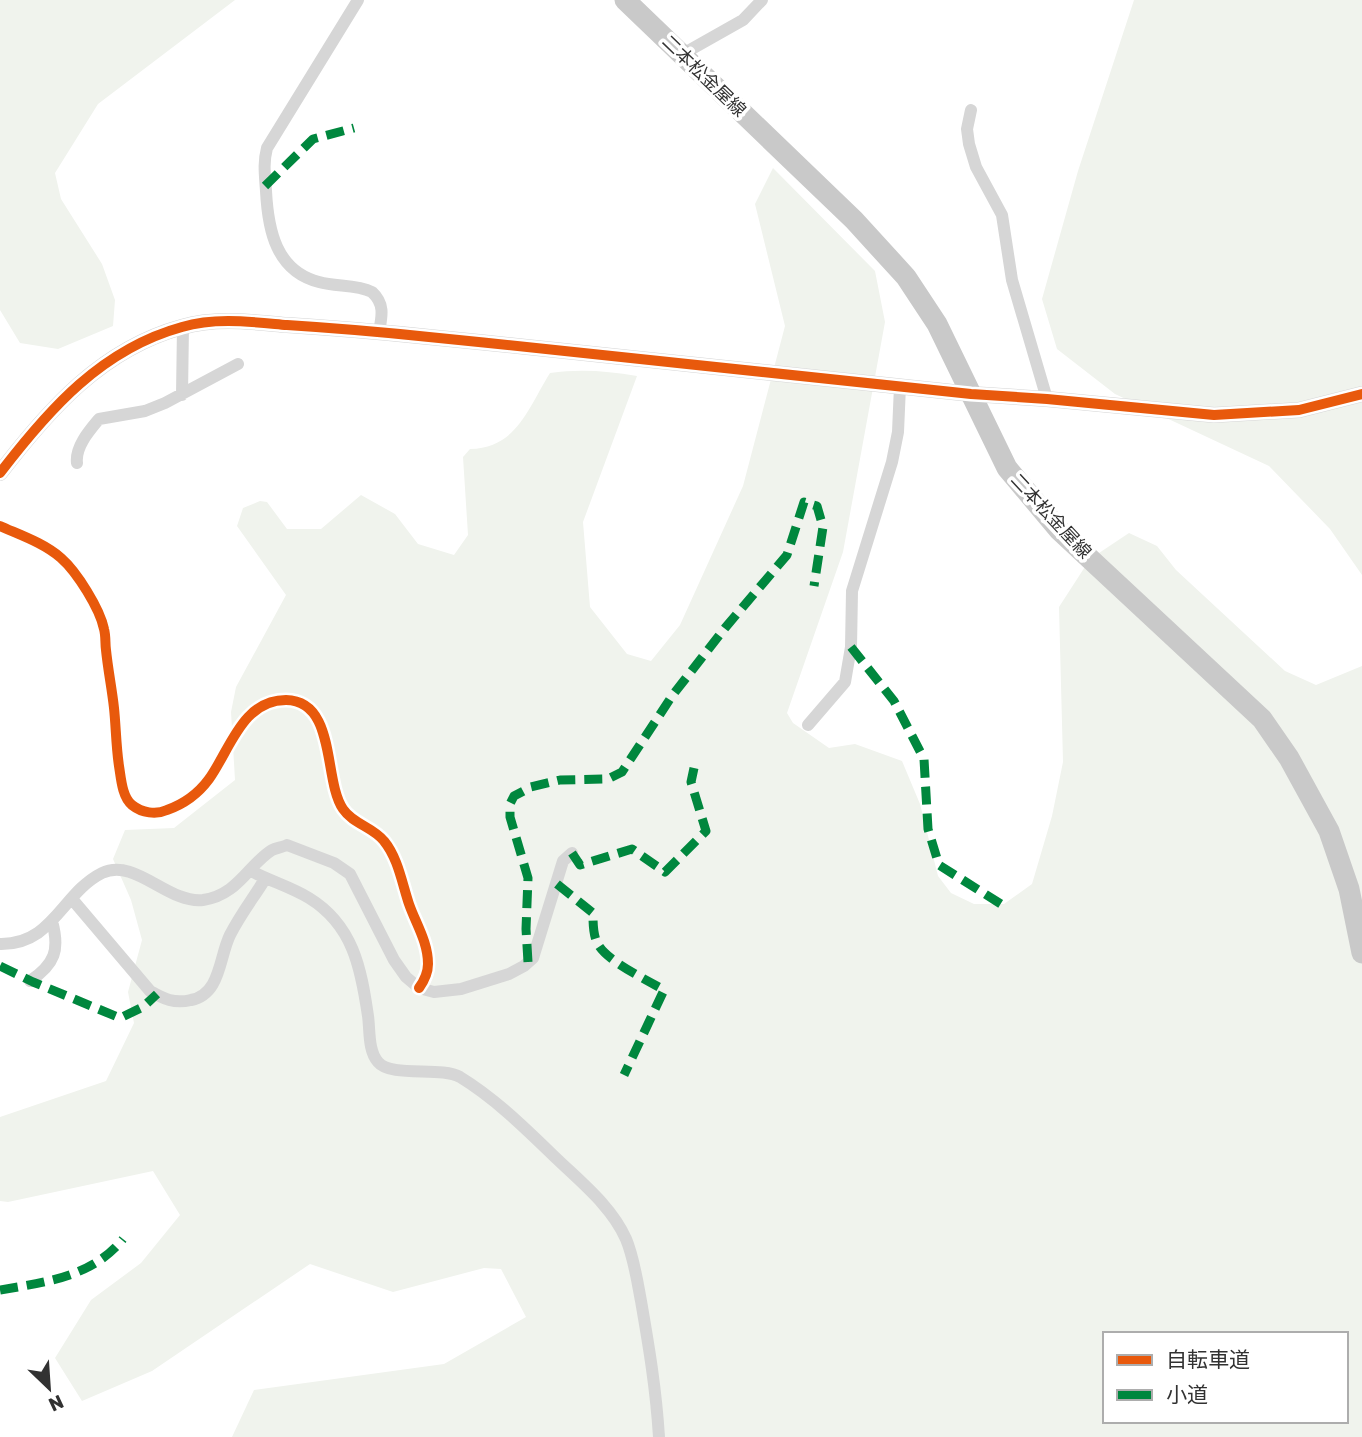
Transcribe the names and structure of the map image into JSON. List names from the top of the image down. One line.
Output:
{"streets":{"main road":["二本松金屋線"]},"legend":["自転車道","小道"],"north":"bottom right"}
